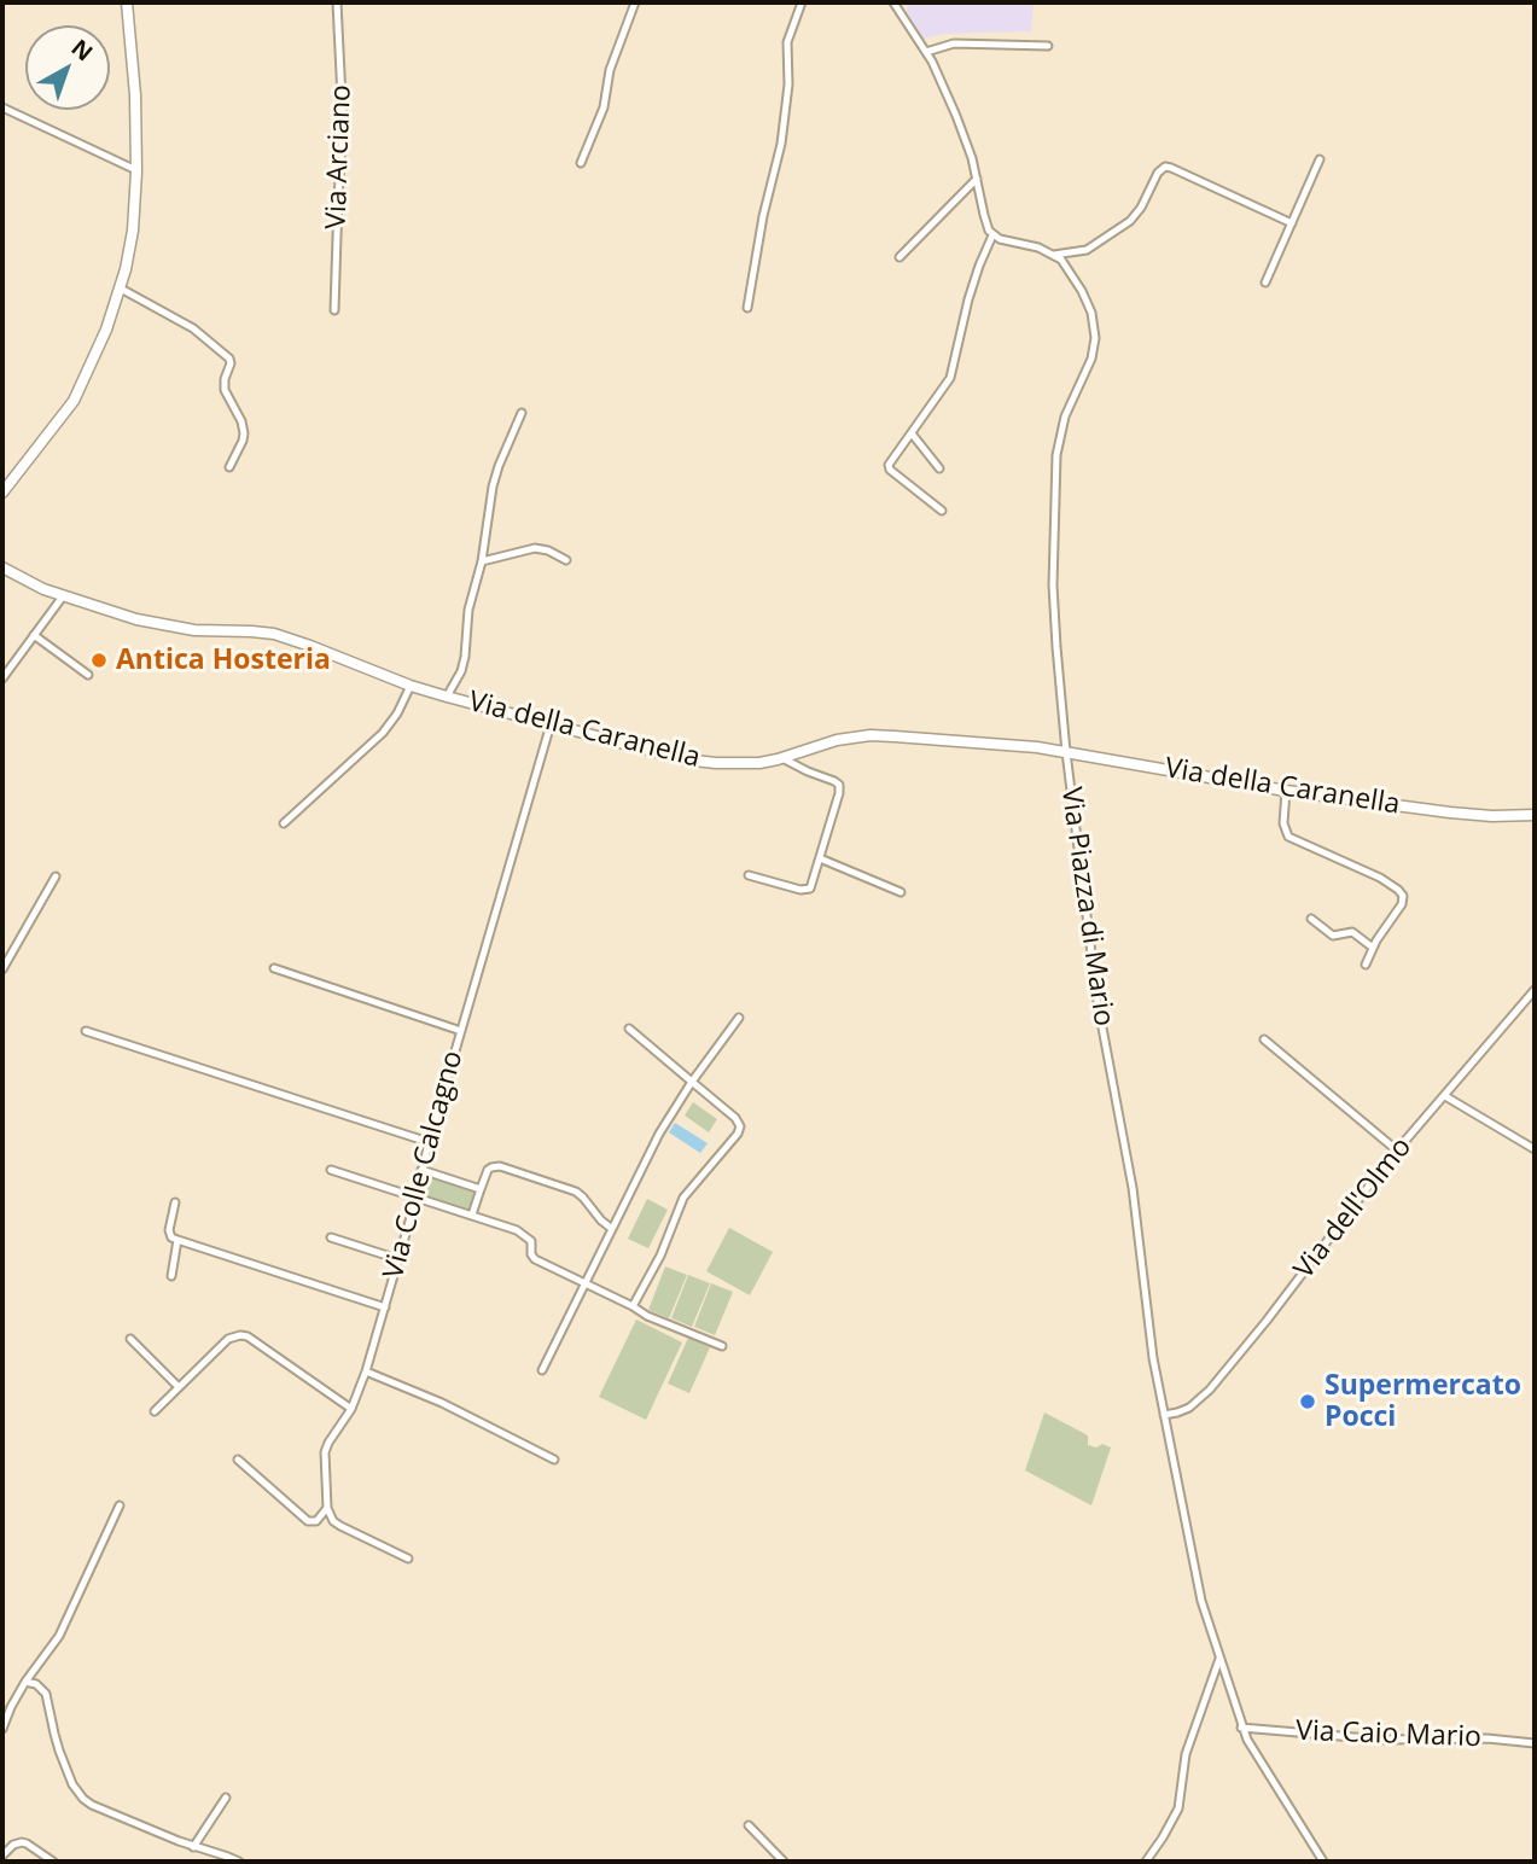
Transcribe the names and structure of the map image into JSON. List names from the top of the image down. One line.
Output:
{"streets":{"main road":["Via della Caranella"],"street":["Via Arciano","Via Piazza di Mario","Via Colle Calcagno","Via dell'Olmo","Via Caio Mario"]},"crossings":[["Via della Caranella","Via Piazza di Mario"],["Via della Caranella","Via Colle Calcagno"],["Via Piazza di Mario","Via dell'Olmo"],["Via Piazza di Mario","Via Caio Mario"]],"places":["Antica Hosteria","Supermercato Pocci"],"north":"top right"}
